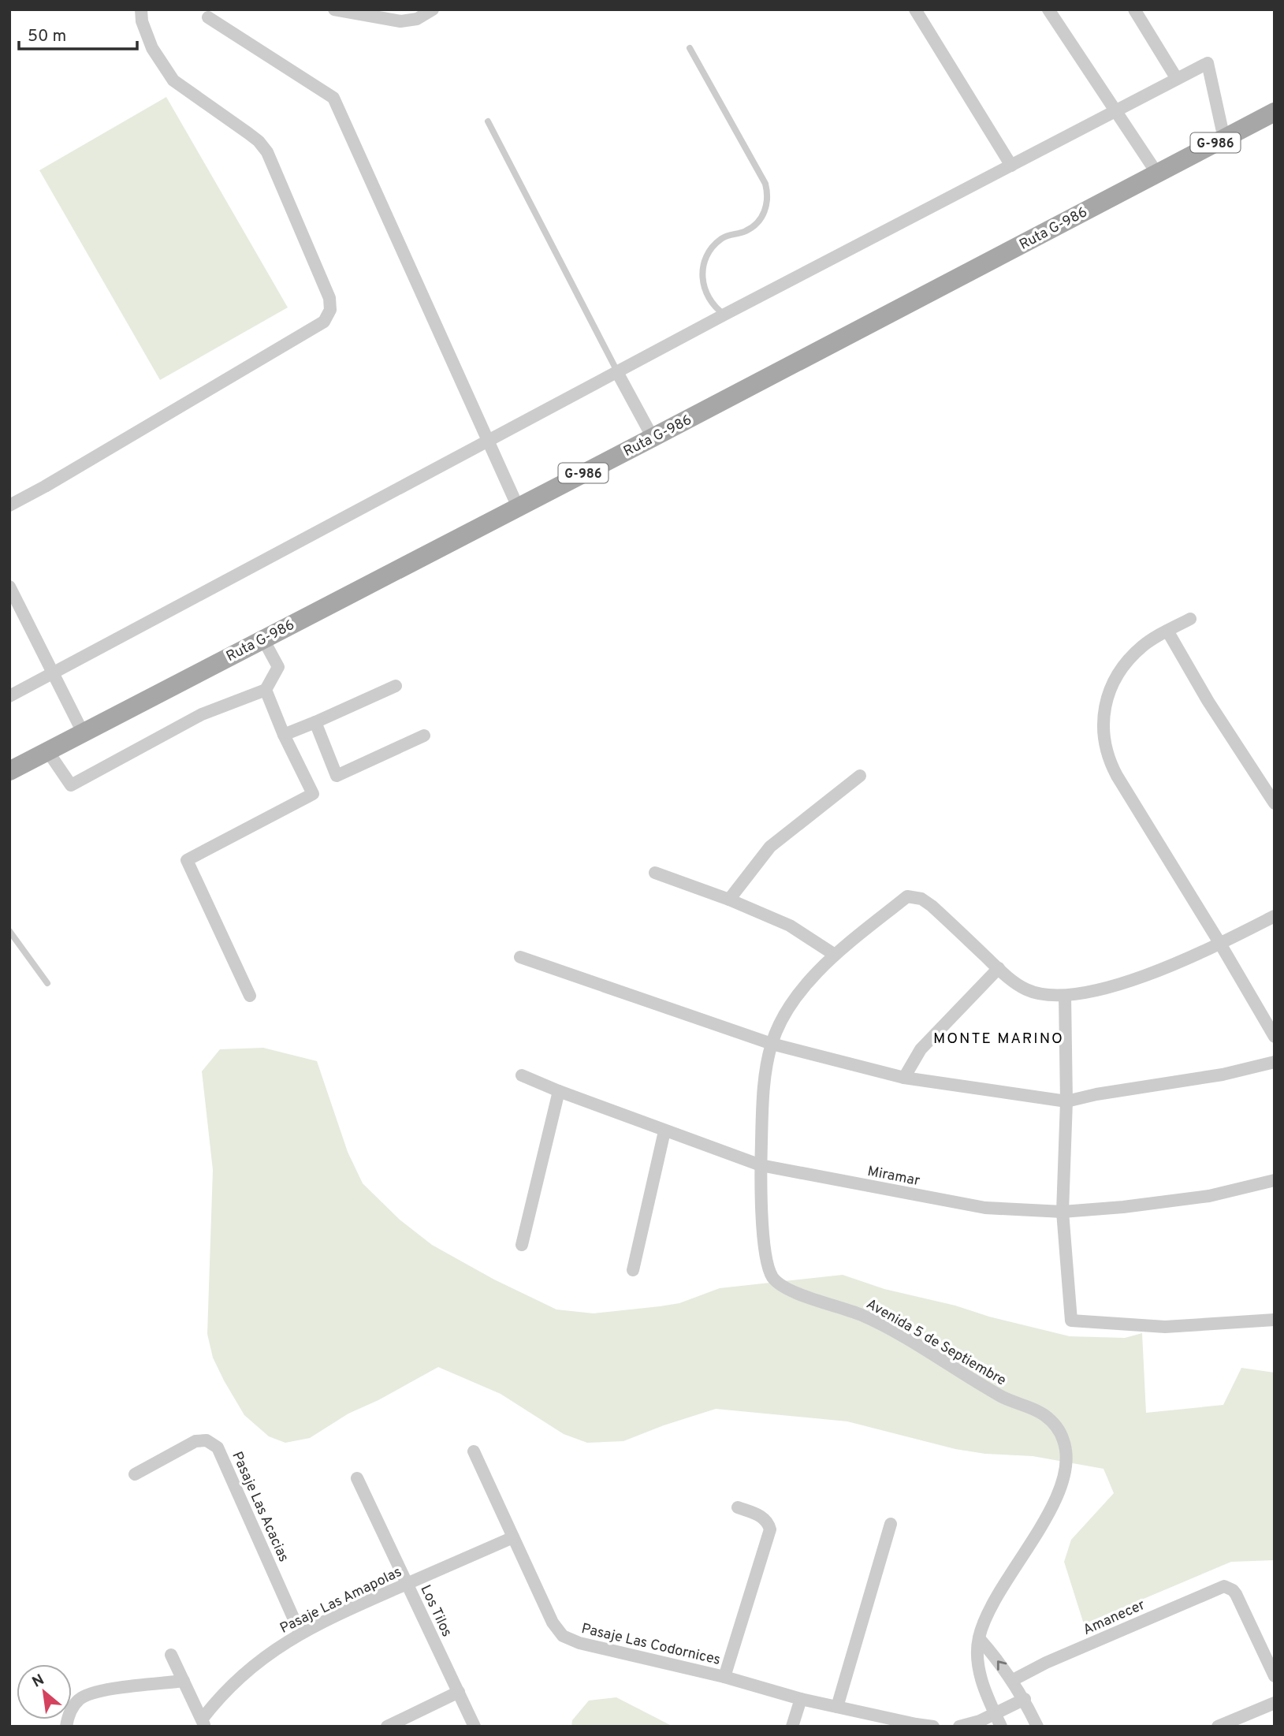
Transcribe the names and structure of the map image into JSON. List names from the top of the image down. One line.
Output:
{"streets":{"main road":["G-986","Ruta G-986"],"street":["Miramar","Avenida 5 de Septiembre","Pasaje Las Acacias","Pasaje Las Amapolas","Los Tilos","Amanecer","Pasaje Las Codornices"]},"crossings":[["Miramar","Avenida 5 de Septiembre"],["Pasaje Las Acacias","Pasaje Las Amapolas"],["Pasaje Las Amapolas","Los Tilos"],["Pasaje Las Amapolas","Pasaje Las Codornices"]],"districts":["MONTE MARINO"],"scale_bar":"50 m","north":"top left"}
